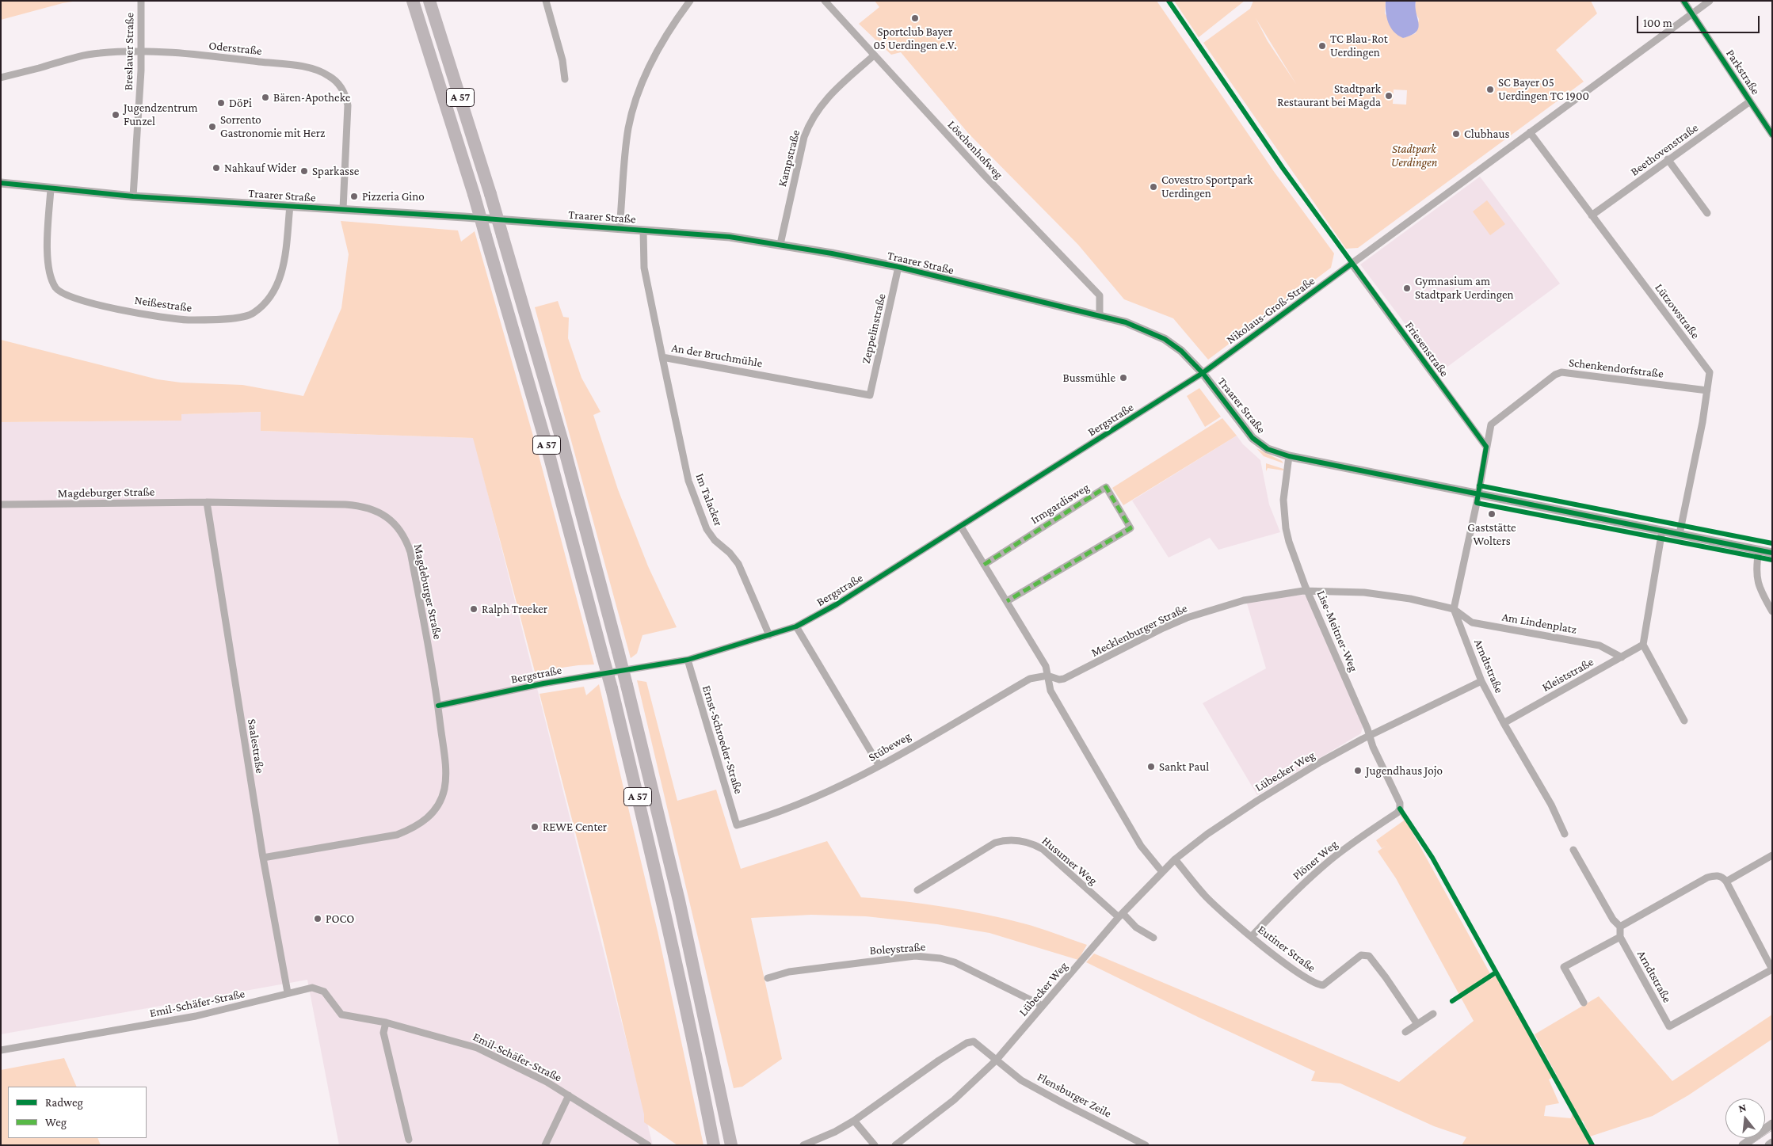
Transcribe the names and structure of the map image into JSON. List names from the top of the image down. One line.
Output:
{"streets":{"highway":["A 57"],"street":["Oderstraße","Breslauer Straße","Parkstraße","Löschenhofweg","Beethovenstraße","Kampstraße","Traarer Straße","Neißestraße","Nikolaus-Groß-Straße","Lützowstraße","Zeppelinstraße","Friesenstraße","An der Bruchmühle","Schenkendorfstraße","Bergstraße","Magdeburger Straße","Im Talacker","Irmgardisweg","Am Lindenplatz","Mecklenburger Straße","Lise-Meitner-Weg","Arndtstraße","Kleiststraße","Ernst-Schroeder-Straße","Saalestraße","Stübeweg","Lübecker Weg","Plöner Weg","Husumer Weg","Boleystraße","Eutiner Straße","Emil-Schäfer-Straße","Flensburger Zeile"]},"crossings":[["Oderstraße","Breslauer Straße"],["Oderstraße","Traarer Straße"],["Breslauer Straße","Traarer Straße"],["Parkstraße","Beethovenstraße"],["Parkstraße","Nikolaus-Groß-Straße"],["Löschenhofweg","Kampstraße"],["Löschenhofweg","Traarer Straße"],["Beethovenstraße","Lützowstraße"],["Kampstraße","Traarer Straße"],["Traarer Straße","Neißestraße"],["Traarer Straße","Nikolaus-Groß-Straße"],["Traarer Straße","Lützowstraße"],["Traarer Straße","Zeppelinstraße"],["Traarer Straße","An der Bruchmühle"],["Traarer Straße","Schenkendorfstraße"],["Traarer Straße","Bergstraße"],["Traarer Straße","Lise-Meitner-Weg"],["Nikolaus-Groß-Straße","Lützowstraße"],["Nikolaus-Groß-Straße","Friesenstraße"],["Nikolaus-Groß-Straße","Bergstraße"],["Lützowstraße","Schenkendorfstraße"],["Zeppelinstraße","An der Bruchmühle"],["Friesenstraße","Schenkendorfstraße"],["An der Bruchmühle","Im Talacker"],["Bergstraße","Magdeburger Straße"],["Bergstraße","Im Talacker"],["Bergstraße","Ernst-Schroeder-Straße"],["Magdeburger Straße","Saalestraße"],["Am Lindenplatz","Mecklenburger Straße"],["Am Lindenplatz","Arndtstraße"],["Am Lindenplatz","Kleiststraße"],["Mecklenburger Straße","Lise-Meitner-Weg"],["Mecklenburger Straße","Arndtstraße"],["Mecklenburger Straße","Stübeweg"],["Lise-Meitner-Weg","Lübecker Weg"],["Lise-Meitner-Weg","Plöner Weg"],["Arndtstraße","Kleiststraße"],["Arndtstraße","Lübecker Weg"],["Ernst-Schroeder-Straße","Stübeweg"],["Saalestraße","Emil-Schäfer-Straße"],["Lübecker Weg","Husumer Weg"],["Lübecker Weg","Boleystraße"],["Lübecker Weg","Eutiner Straße"],["Lübecker Weg","Flensburger Zeile"],["Plöner Weg","Eutiner Straße"]],"parks":["Stadtpark Uerdingen"],"places":["Sportclub Bayer 05 Uerdingen e.V.","TC Blau-Rot Uerdingen","SC Bayer 05 Uerdingen TC 1900","Stadtpark Restaurant bei Magda","Bären-Apotheke","DöPi","Jugendzentrum Funzel","Sorrento Gastronomie mit Herz","Clubhaus","Nahkauf Wider","Sparkasse","Covestro Sportpark Uerdingen","Pizzeria Gino","Gymnasium am Stadtpark Uerdingen","Bussmühle","Gaststätte Wolters","Ralph Treeker","Sankt Paul","Jugendhaus Jojo","REWE Center","POCO"],"legend":["Radweg","Weg"],"scale_bar":"100 m","north":"top"}
